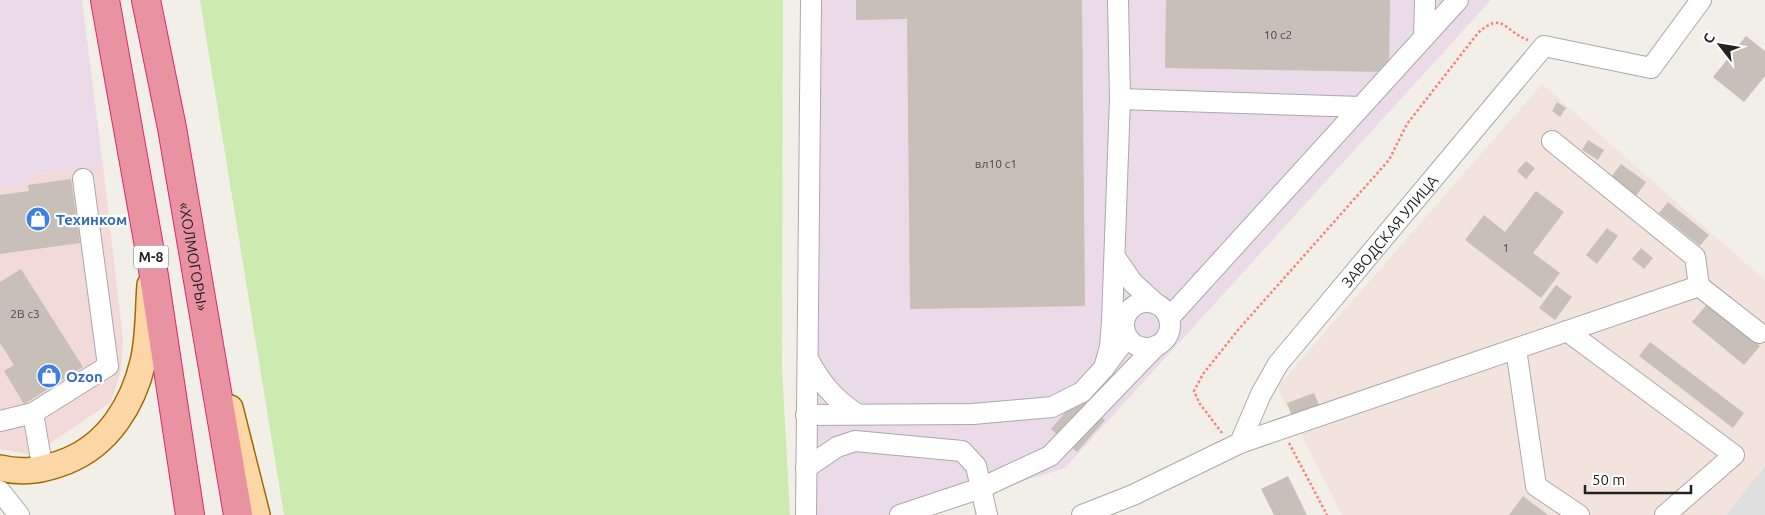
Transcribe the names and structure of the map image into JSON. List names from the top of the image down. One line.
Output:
{"streets":{"highway":["М-8","«ХОЛМОГОРЫ»"],"street":["ЗАВОДСКАЯ УЛИЦА"]},"places":{"shop":["Техинком","Ozon"]},"house_numbers":["10 с2","вл10 с1","1","2В с3"],"scale_bar":"50 m","north":"top left"}
